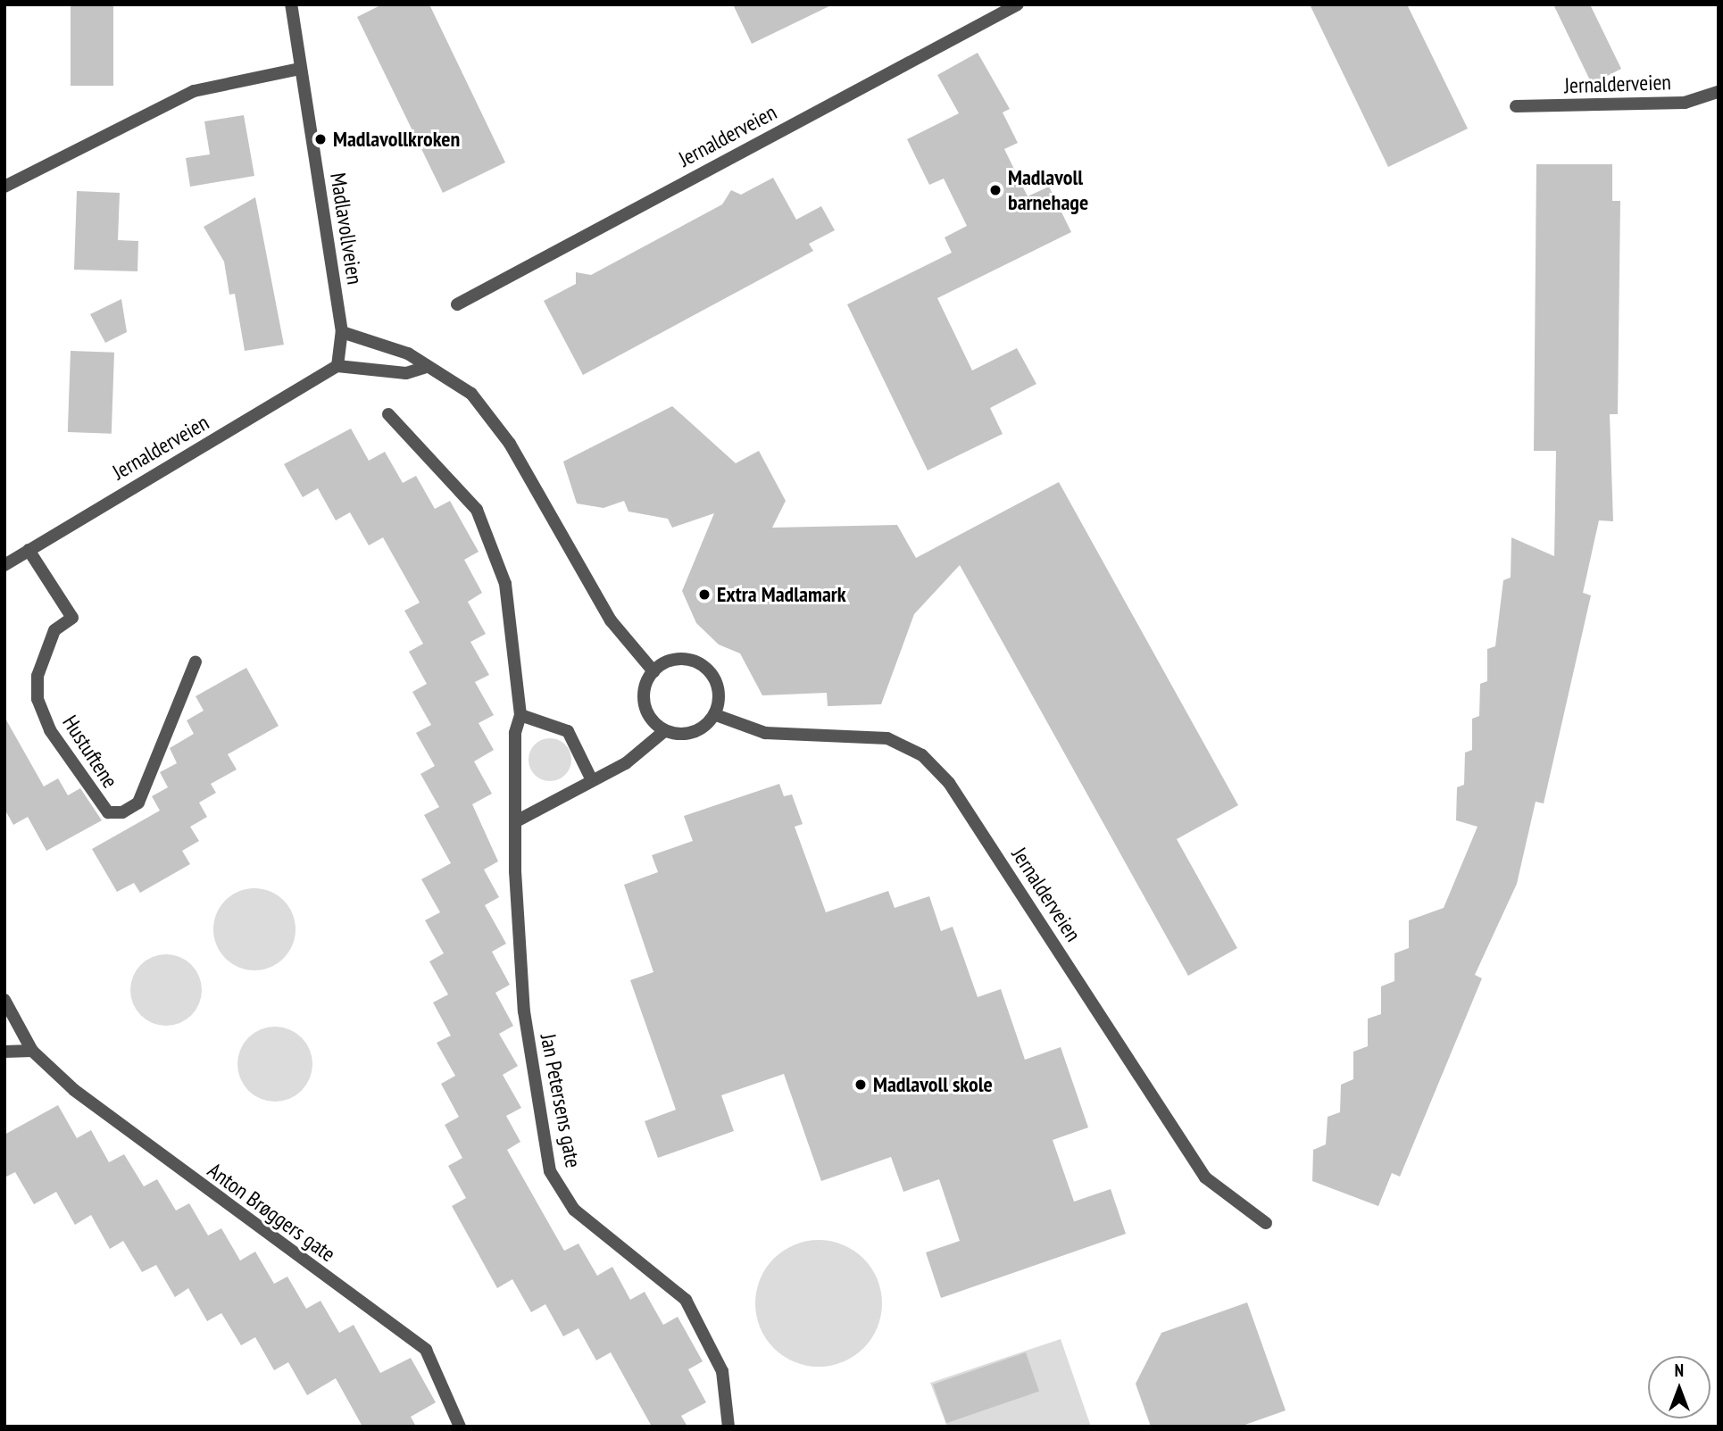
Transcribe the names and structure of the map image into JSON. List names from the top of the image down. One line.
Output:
{"streets":{"street":["Jernalderveien","Madlavollveien","Hustuftene","Jan Petersens gate","Anton Brøggers gate"]},"crossings":[["Jernalderveien","Madlavollveien"],["Jernalderveien","Hustuftene"]],"places":["Madlavollkroken","Madlavoll barnehage","Extra Madlamark","Madlavoll skole"],"north":"top"}
